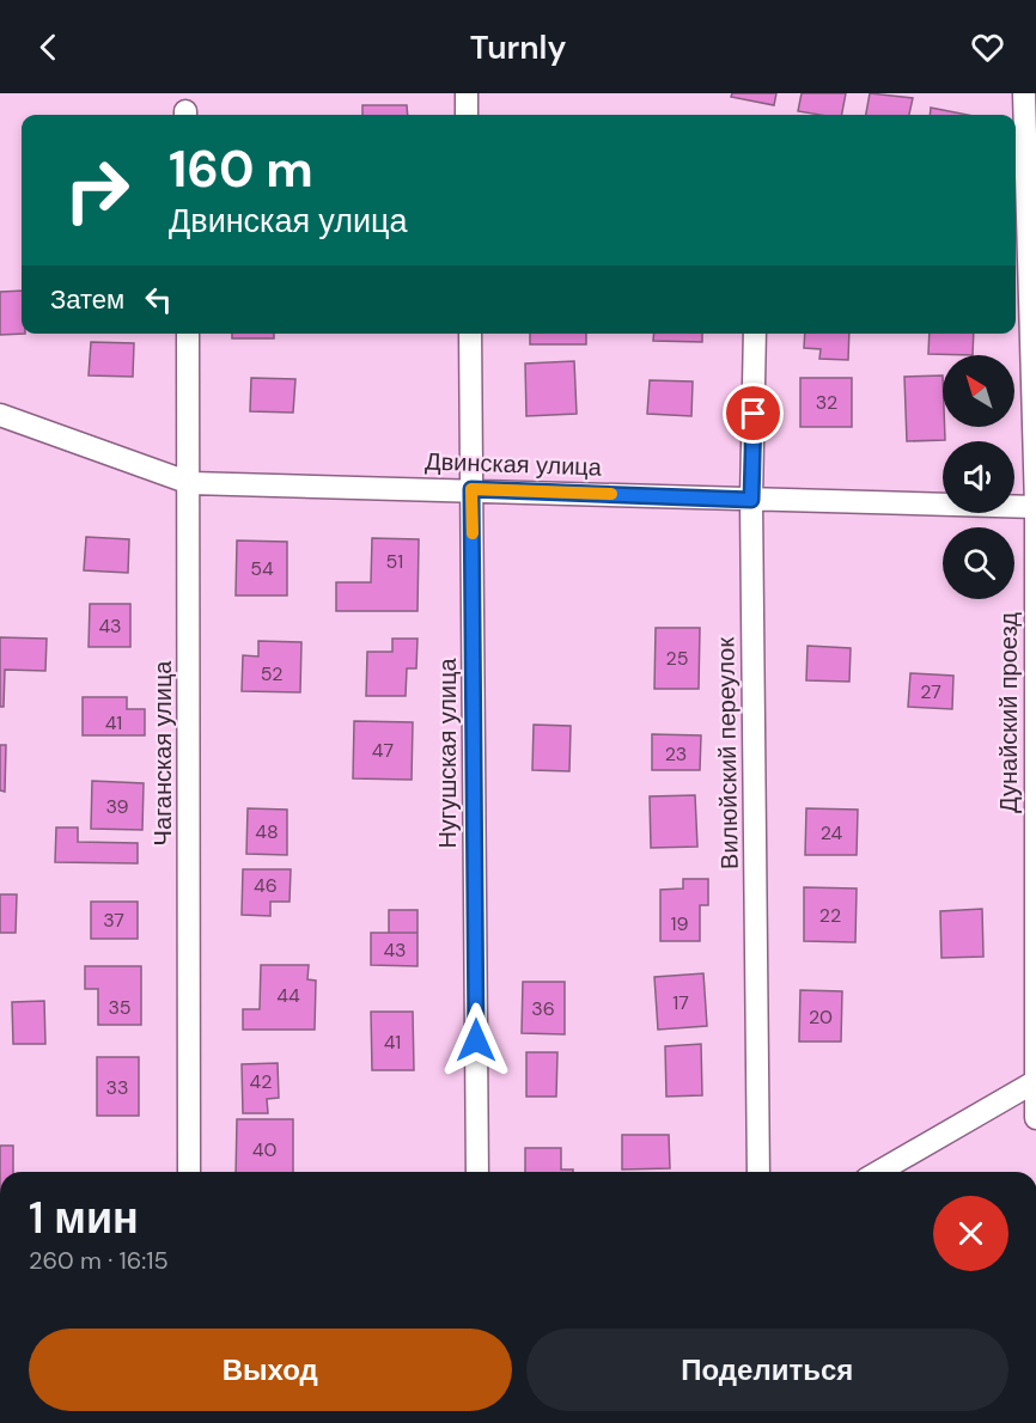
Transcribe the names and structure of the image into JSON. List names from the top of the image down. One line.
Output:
{"streets":{"street":["Двинская улица","Дунайский проезд","Чаганская улица","Нугушская улица","Вилюйский переулок"]},"crossings":[["Двинская улица","Дунайский проезд"],["Двинская улица","Чаганская улица"],["Двинская улица","Нугушская улица"],["Двинская улица","Вилюйский переулок"]],"house_numbers":["32","51","54","43","25","52","27","41","47","23","39","48","24","46","22","37","19","43","44","17","35","36","20","41","42","33","40"],"north":"top left","page":{"header":"Turnly","turn":["160 m","Двинская улица"],"then":"Затем","heading":["1 мин","260 m · 16:15"],"buttons":["Выход","Поделиться"]}}
